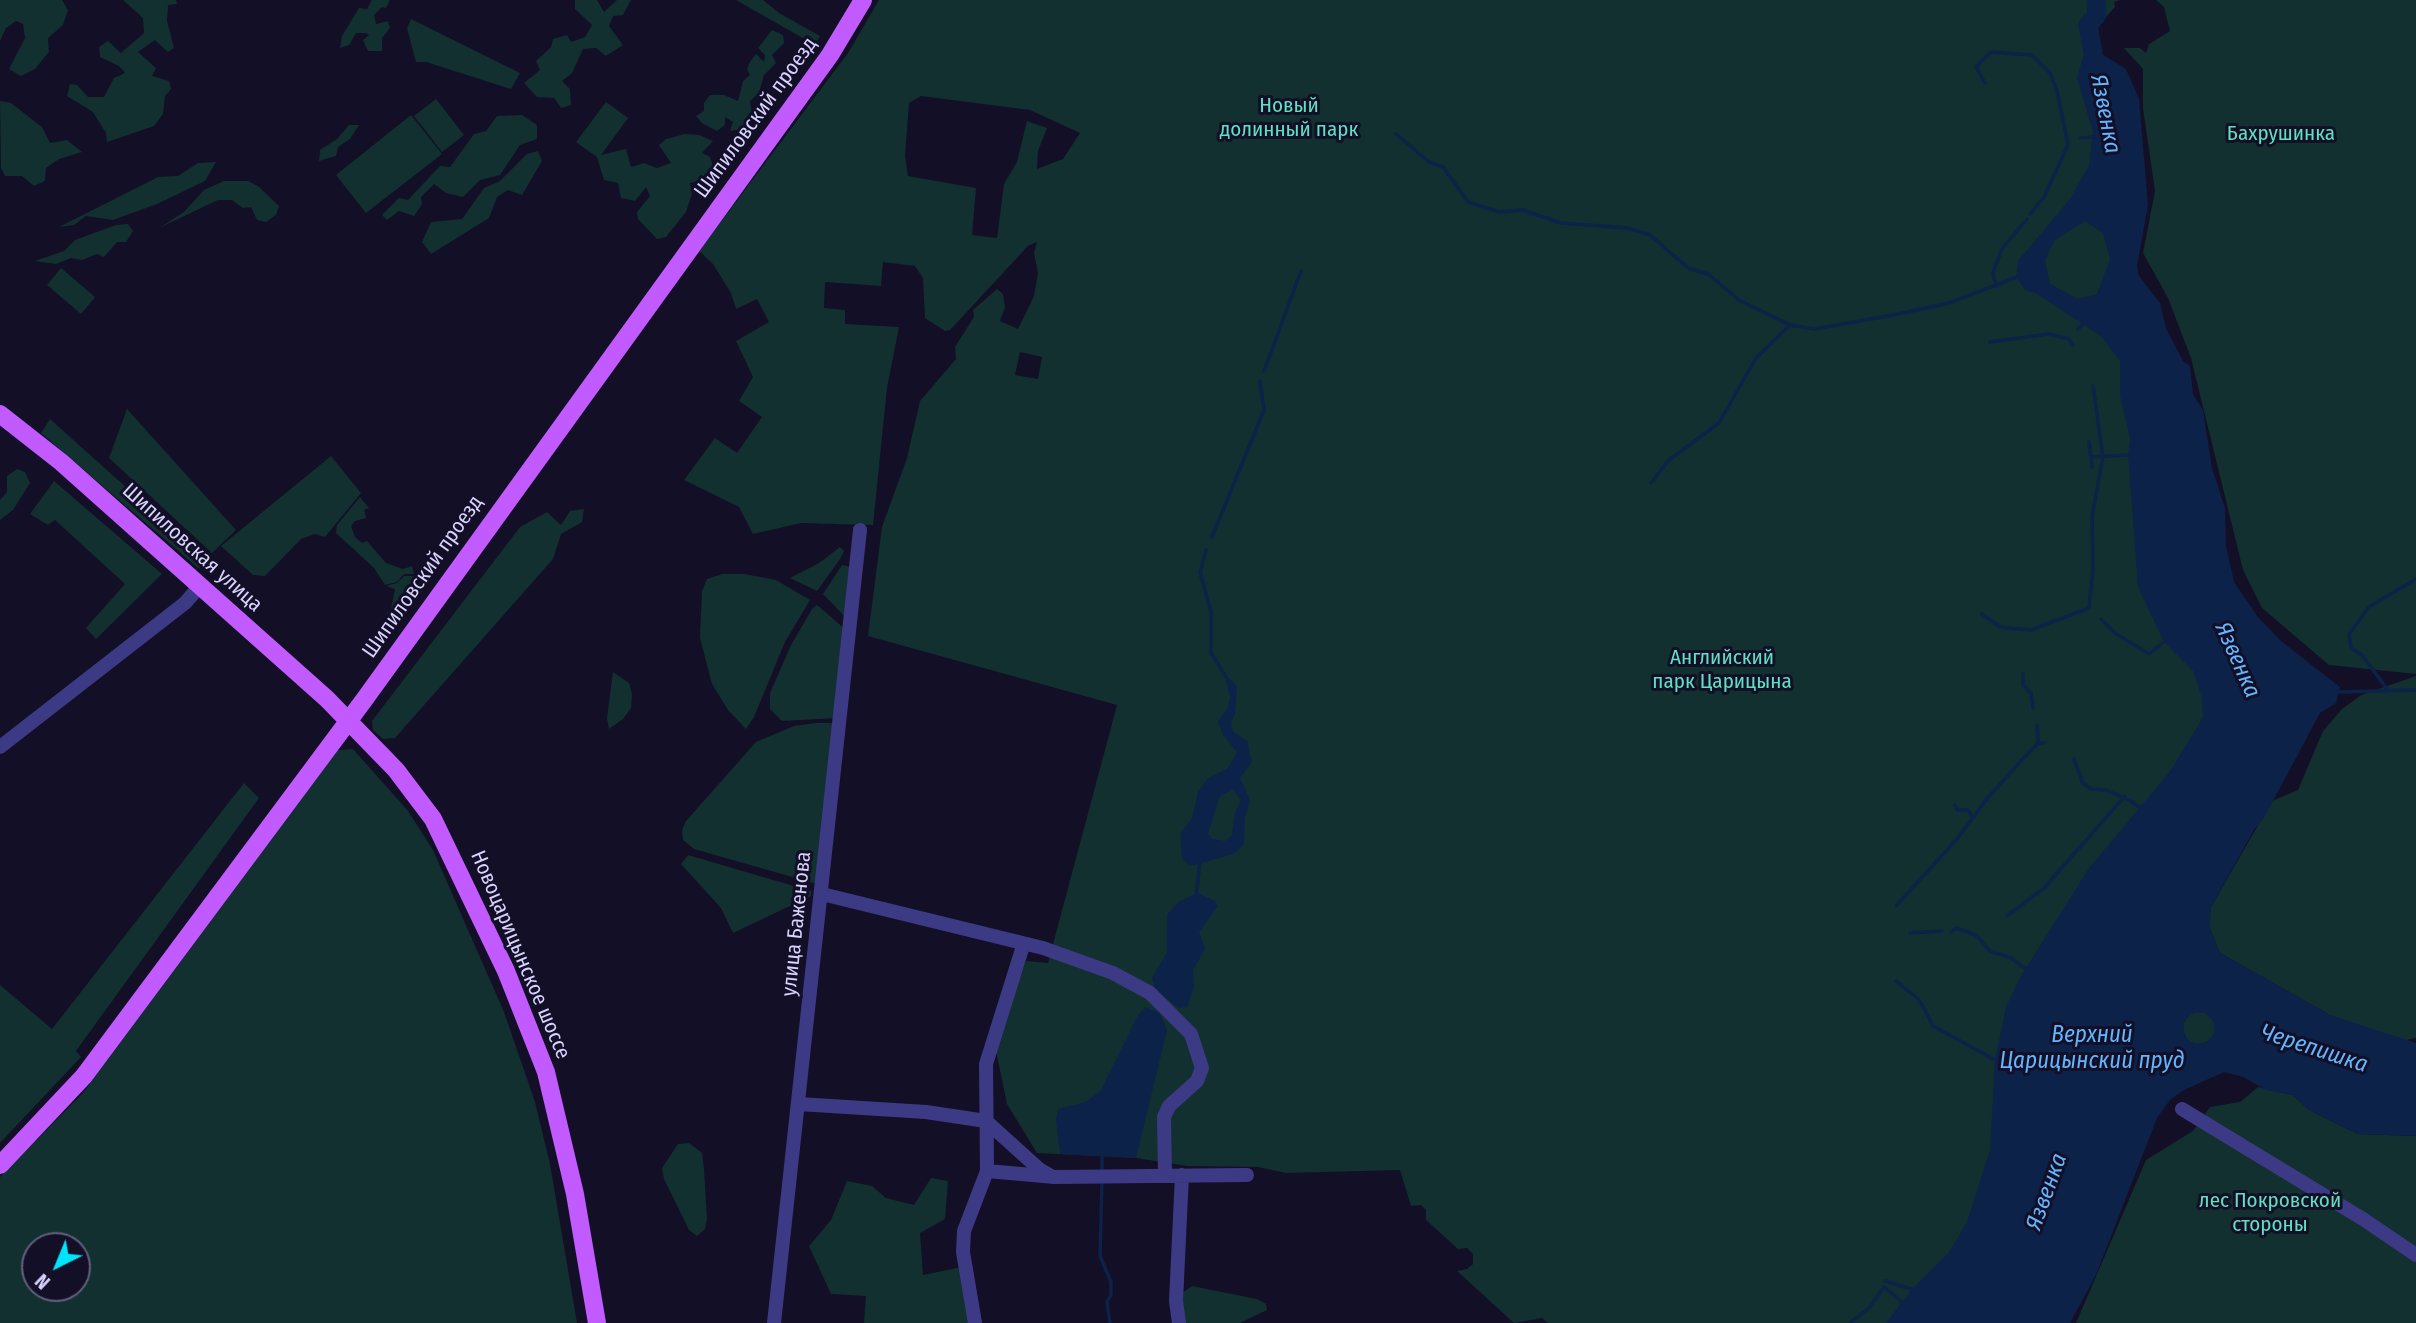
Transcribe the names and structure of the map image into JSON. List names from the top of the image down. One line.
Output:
{"streets":{"main road":["Шипиловский проезд","Шипиловская улица","Новоцарицынское шоссе"],"street":["улица Баженова"]},"crossings":[["Шипиловский проезд","Шипиловская улица"],["Шипиловский проезд","Новоцарицынское шоссе"],["Шипиловская улица","Новоцарицынское шоссе"]],"water":["Язвенка","Верхний Царицынский пруд","Черепишка"],"parks":["Новый долинный парк","Бахрушинка","Английский парк Царицына","лес Покровской стороны"],"north":"bottom left"}
